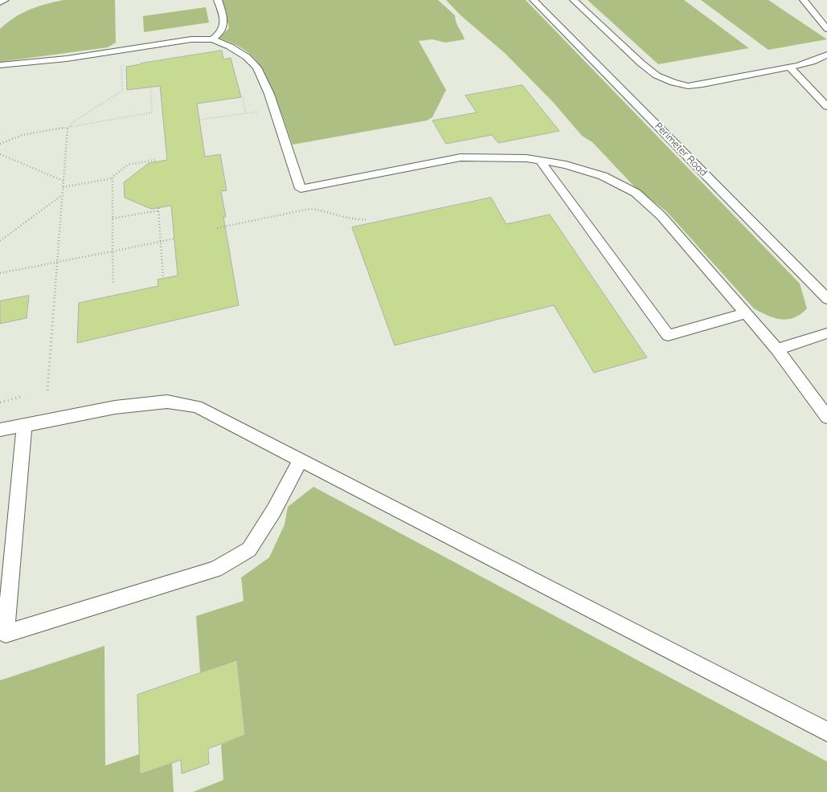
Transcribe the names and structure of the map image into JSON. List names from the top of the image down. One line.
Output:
{"streets":{"lane":["Perimeter Road"]}}
